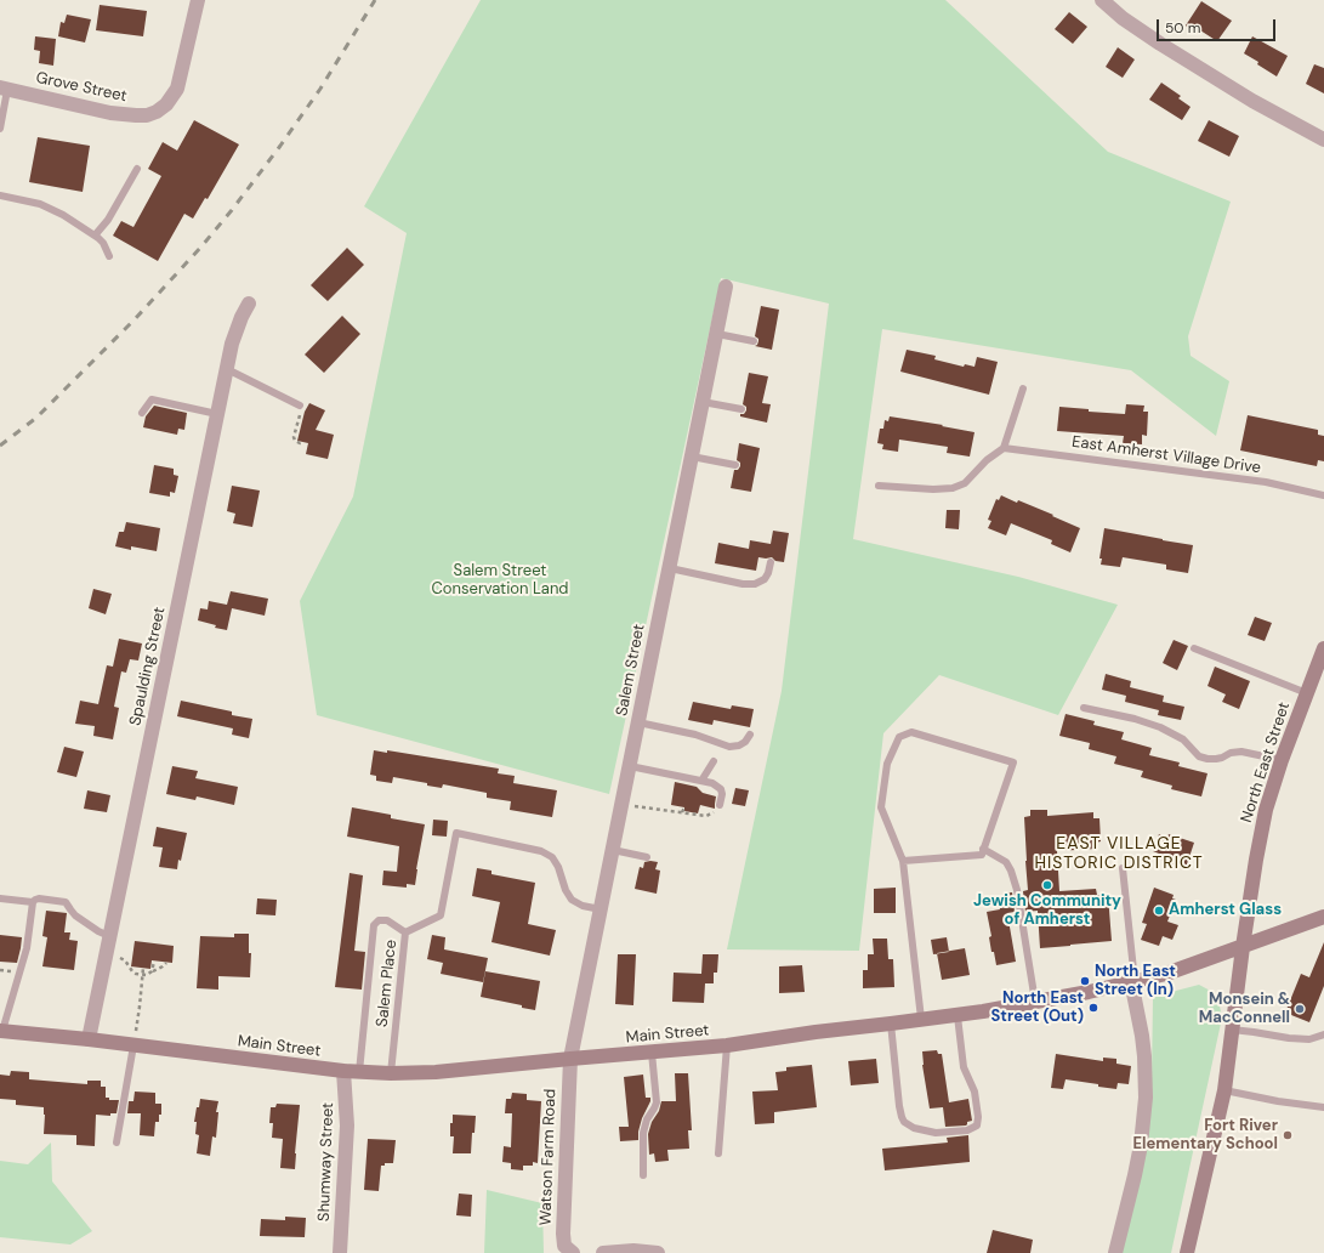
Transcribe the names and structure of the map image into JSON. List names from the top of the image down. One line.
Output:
{"streets":{"main road":["North East Street","Main Street"],"street":["Grove Street","Spaulding Street","Salem Street","Watson Farm Road","Shumway Street"],"lane":["East Amherst Village Drive","Salem Place"]},"crossings":[["Spaulding Street","Main Street"],["Salem Street","Salem Place"],["Salem Street","Main Street"],["Salem Street","Watson Farm Road"],["North East Street","Main Street"],["Salem Place","Main Street"],["Main Street","Watson Farm Road"],["Main Street","Shumway Street"]],"districts":["EAST VILLAGE HISTORIC DISTRICT"],"parks":["Salem Street Conservation Land"],"places":["Jewish Community of Amherst","Amherst Glass","North East Street (In)","North East Street (Out)","Monsein & MacConnell","Fort River Elementary School"],"scale_bar":"50 m"}
